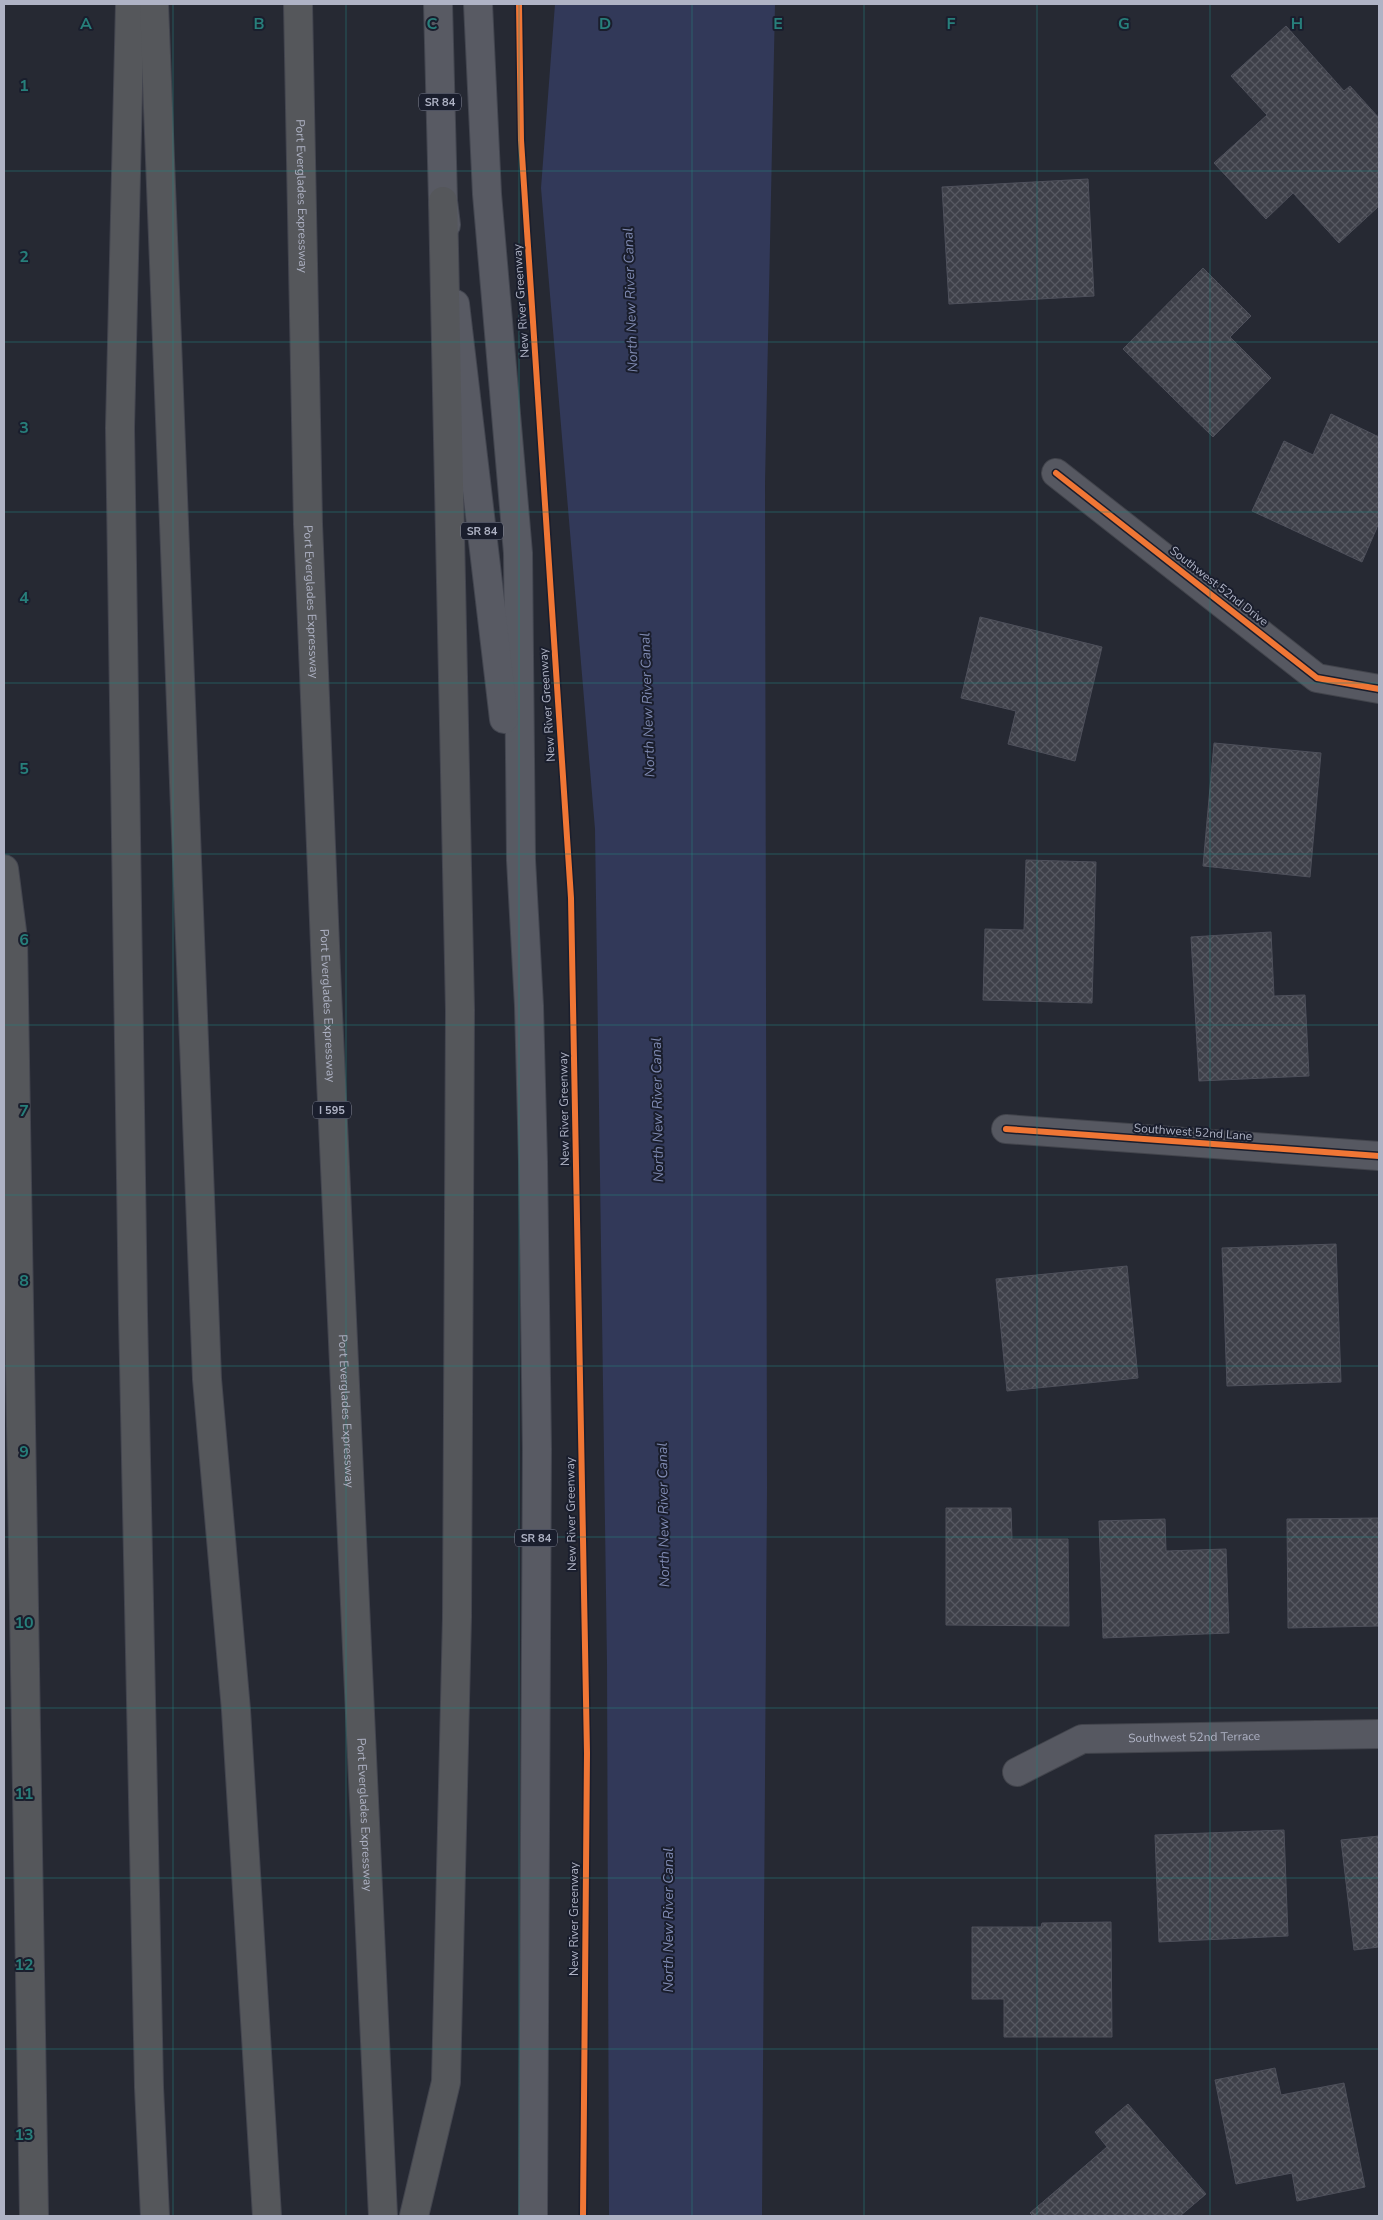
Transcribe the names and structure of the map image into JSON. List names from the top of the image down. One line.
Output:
{"streets":{"highway":["Port Everglades Expressway","I 595"],"main road":["SR 84"],"street":["Southwest 52nd Drive","Southwest 52nd Lane","Southwest 52nd Terrace"],"cycle path":["New River Greenway"]},"water":["North New River Canal"],"grid":{"columns":["A","B","C","D","E","F","G","H"],"rows":["1","2","3","4","5","6","7","8","9","10","11","12","13"]}}
